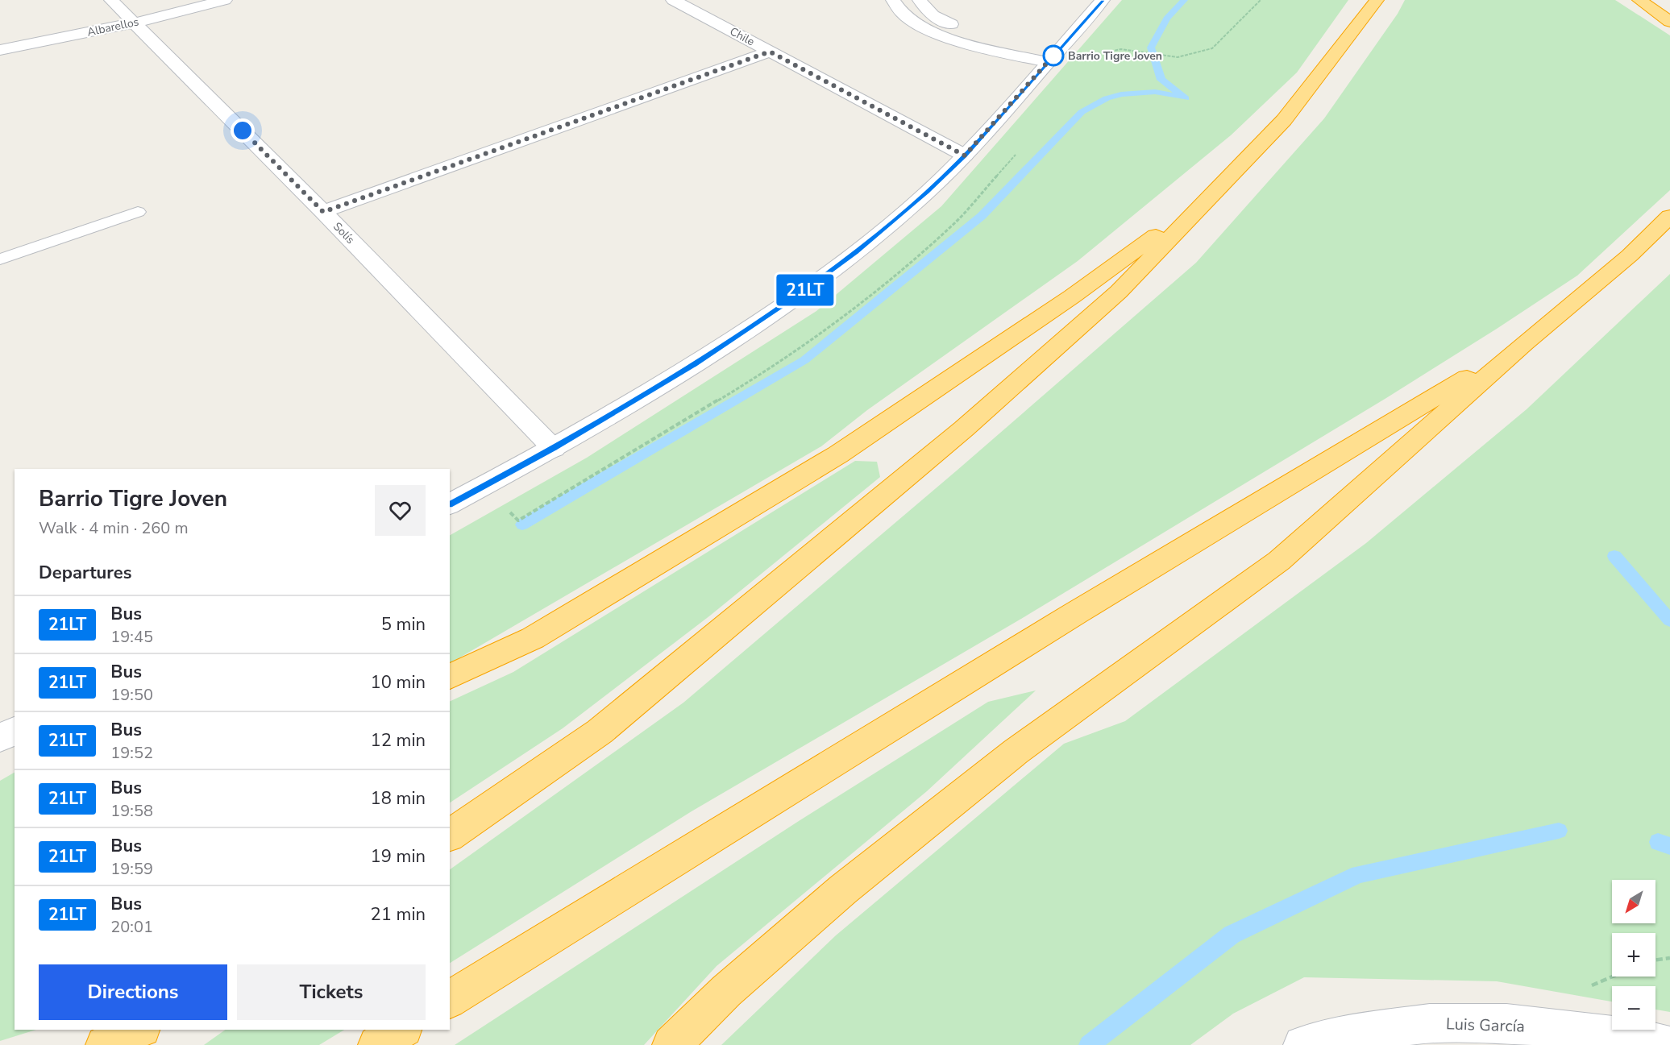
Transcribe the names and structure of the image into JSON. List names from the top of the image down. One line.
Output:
{"streets":{"street":["Albarellos","Chile","Solís","Luis García"]},"crossings":[["Albarellos","Solís"]],"places":["Barrio Tigre Joven"],"lines":["bus line 21LT"],"north":"bottom left","page":{"on_map":"21LT","heading":[["Barrio Tigre Joven","Walk · 4 min · 260 m"],"Departures"],"list":[{"mark":"21LT","name":"Bus","note":"19:45","value":"5 min"},{"mark":"21LT","name":"Bus","note":"19:50","value":"10 min"},{"mark":"21LT","name":"Bus","note":"19:52","value":"12 min"},{"mark":"21LT","name":"Bus","note":"19:58","value":"18 min"},{"mark":"21LT","name":"Bus","note":"19:59","value":"19 min"},{"mark":"21LT","name":"Bus","note":"20:01","value":"21 min"}],"map_buttons":["+","−"],"buttons":["Directions","Tickets"]}}
